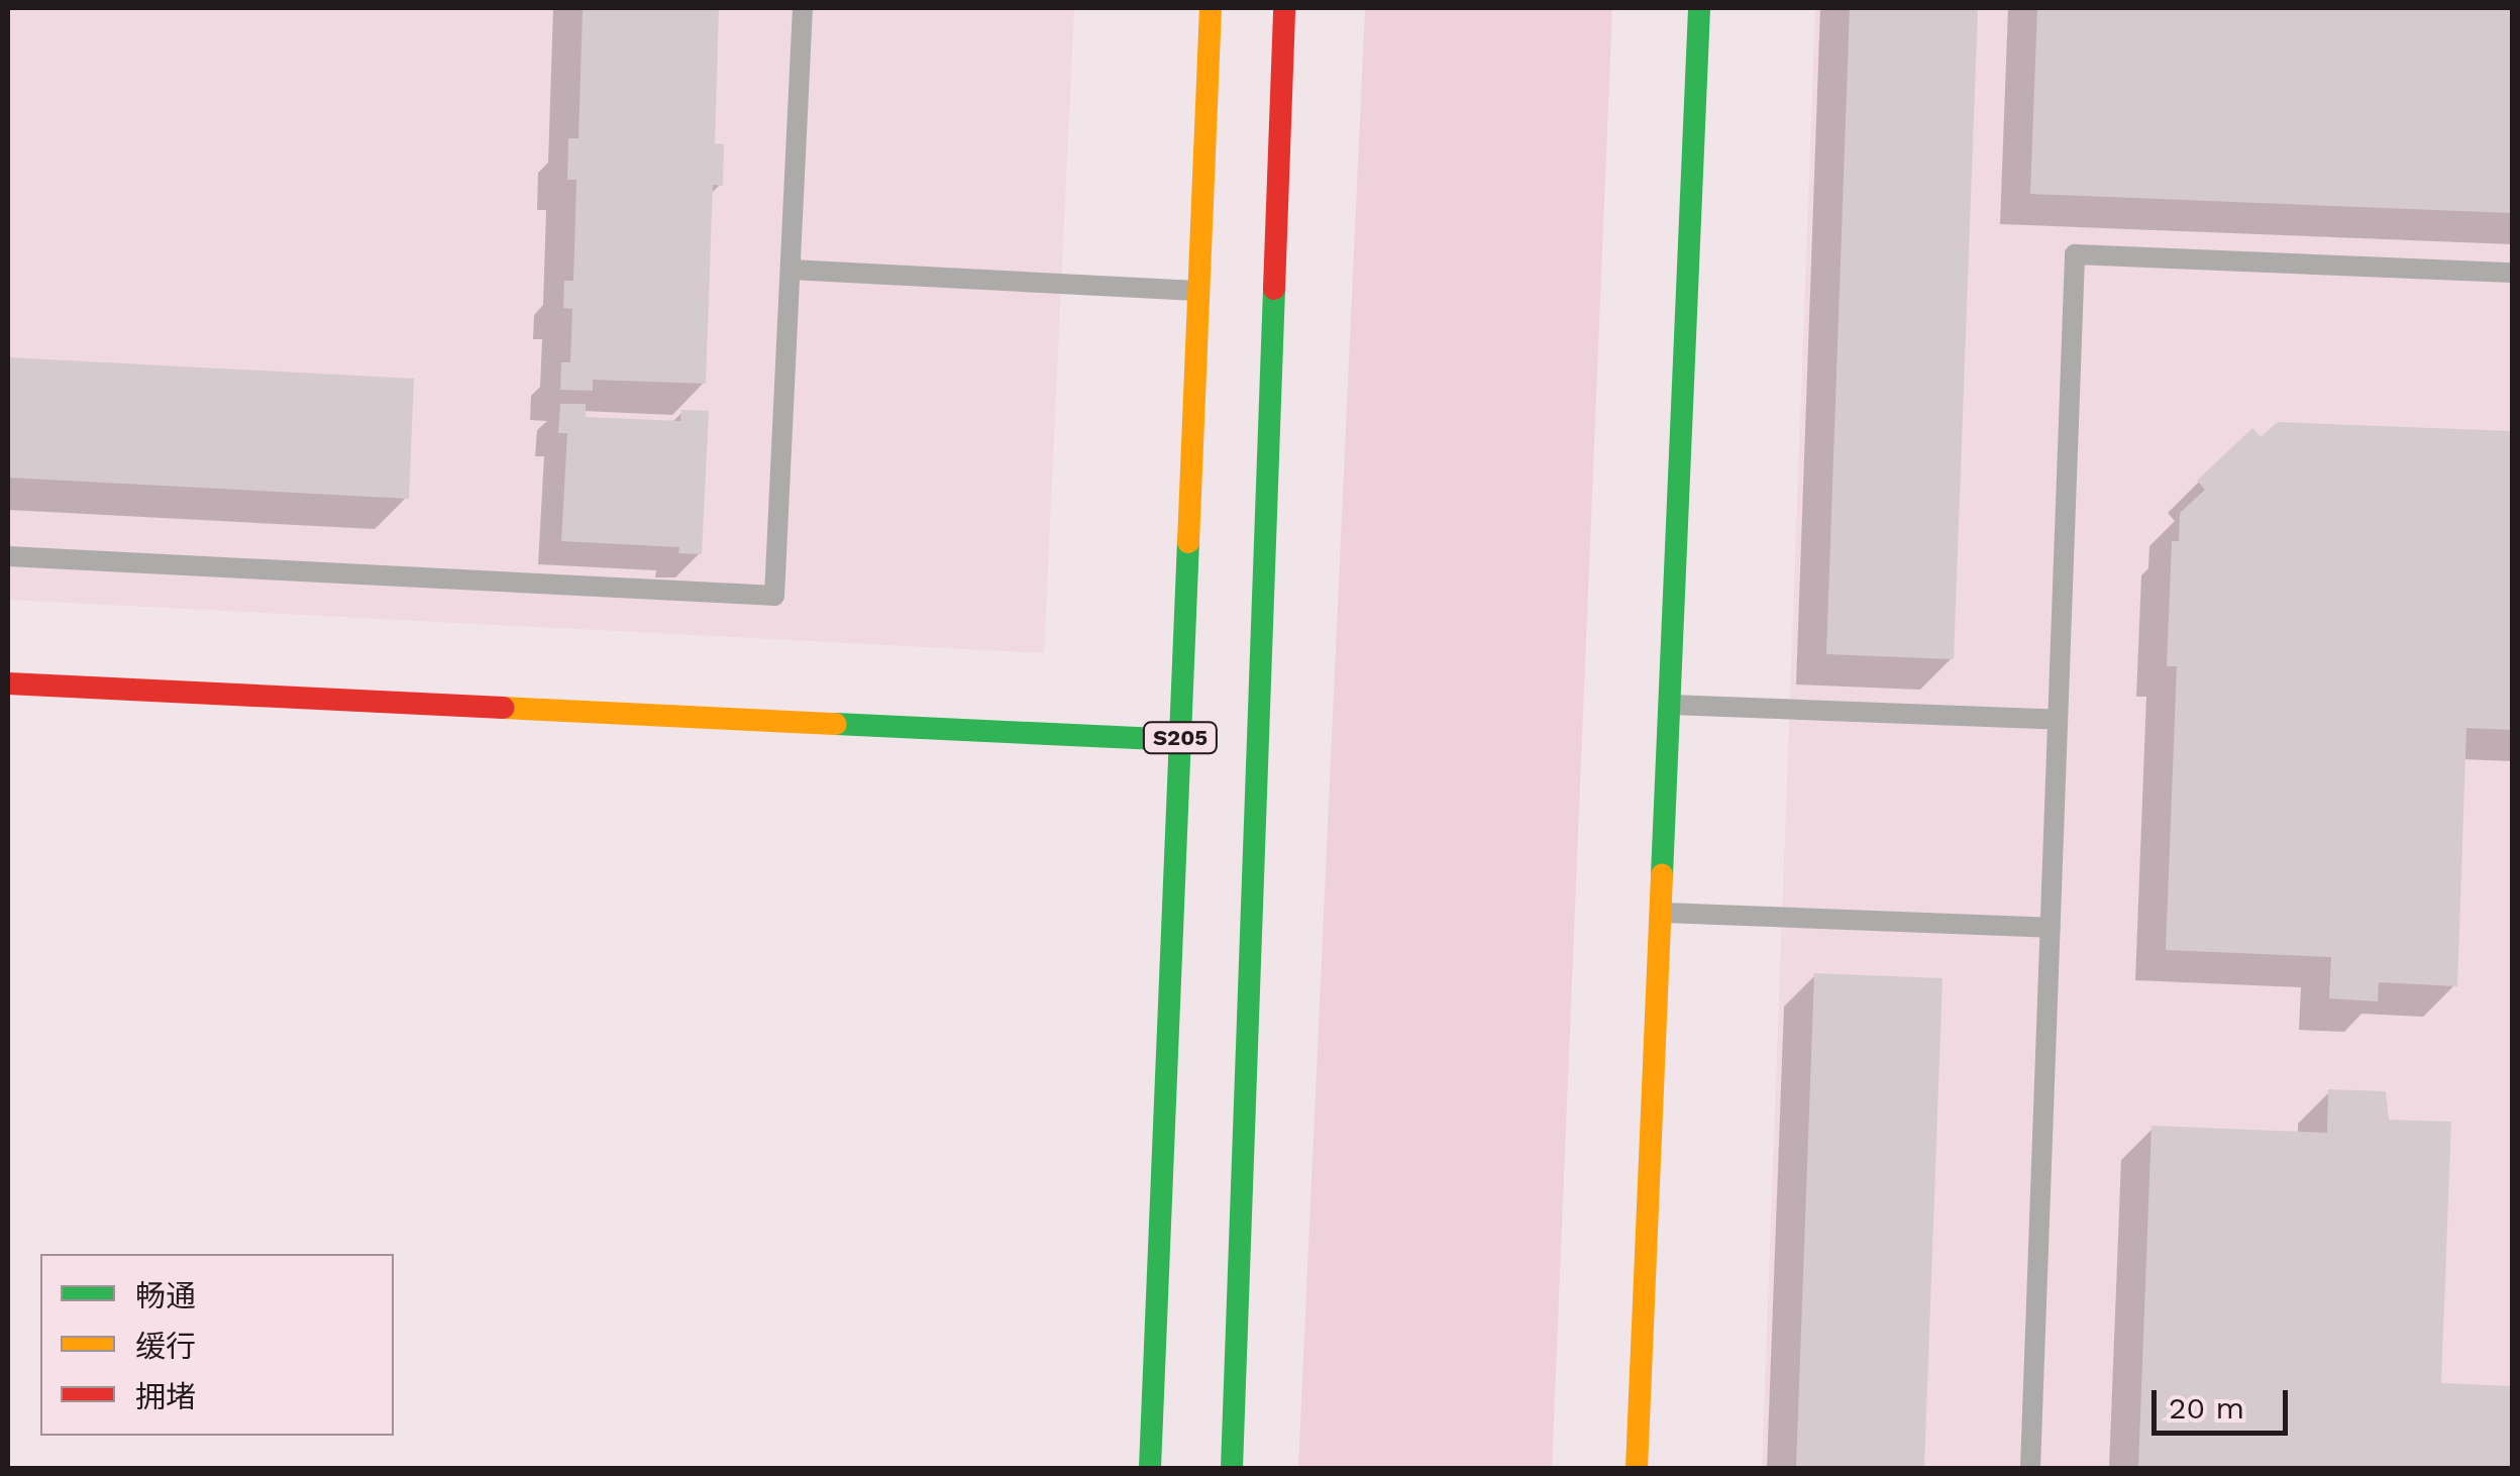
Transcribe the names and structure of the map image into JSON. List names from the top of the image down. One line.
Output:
{"streets":{"main road":["S205"]},"legend":["畅通","缓行","拥堵"],"scale_bar":"20 m"}
